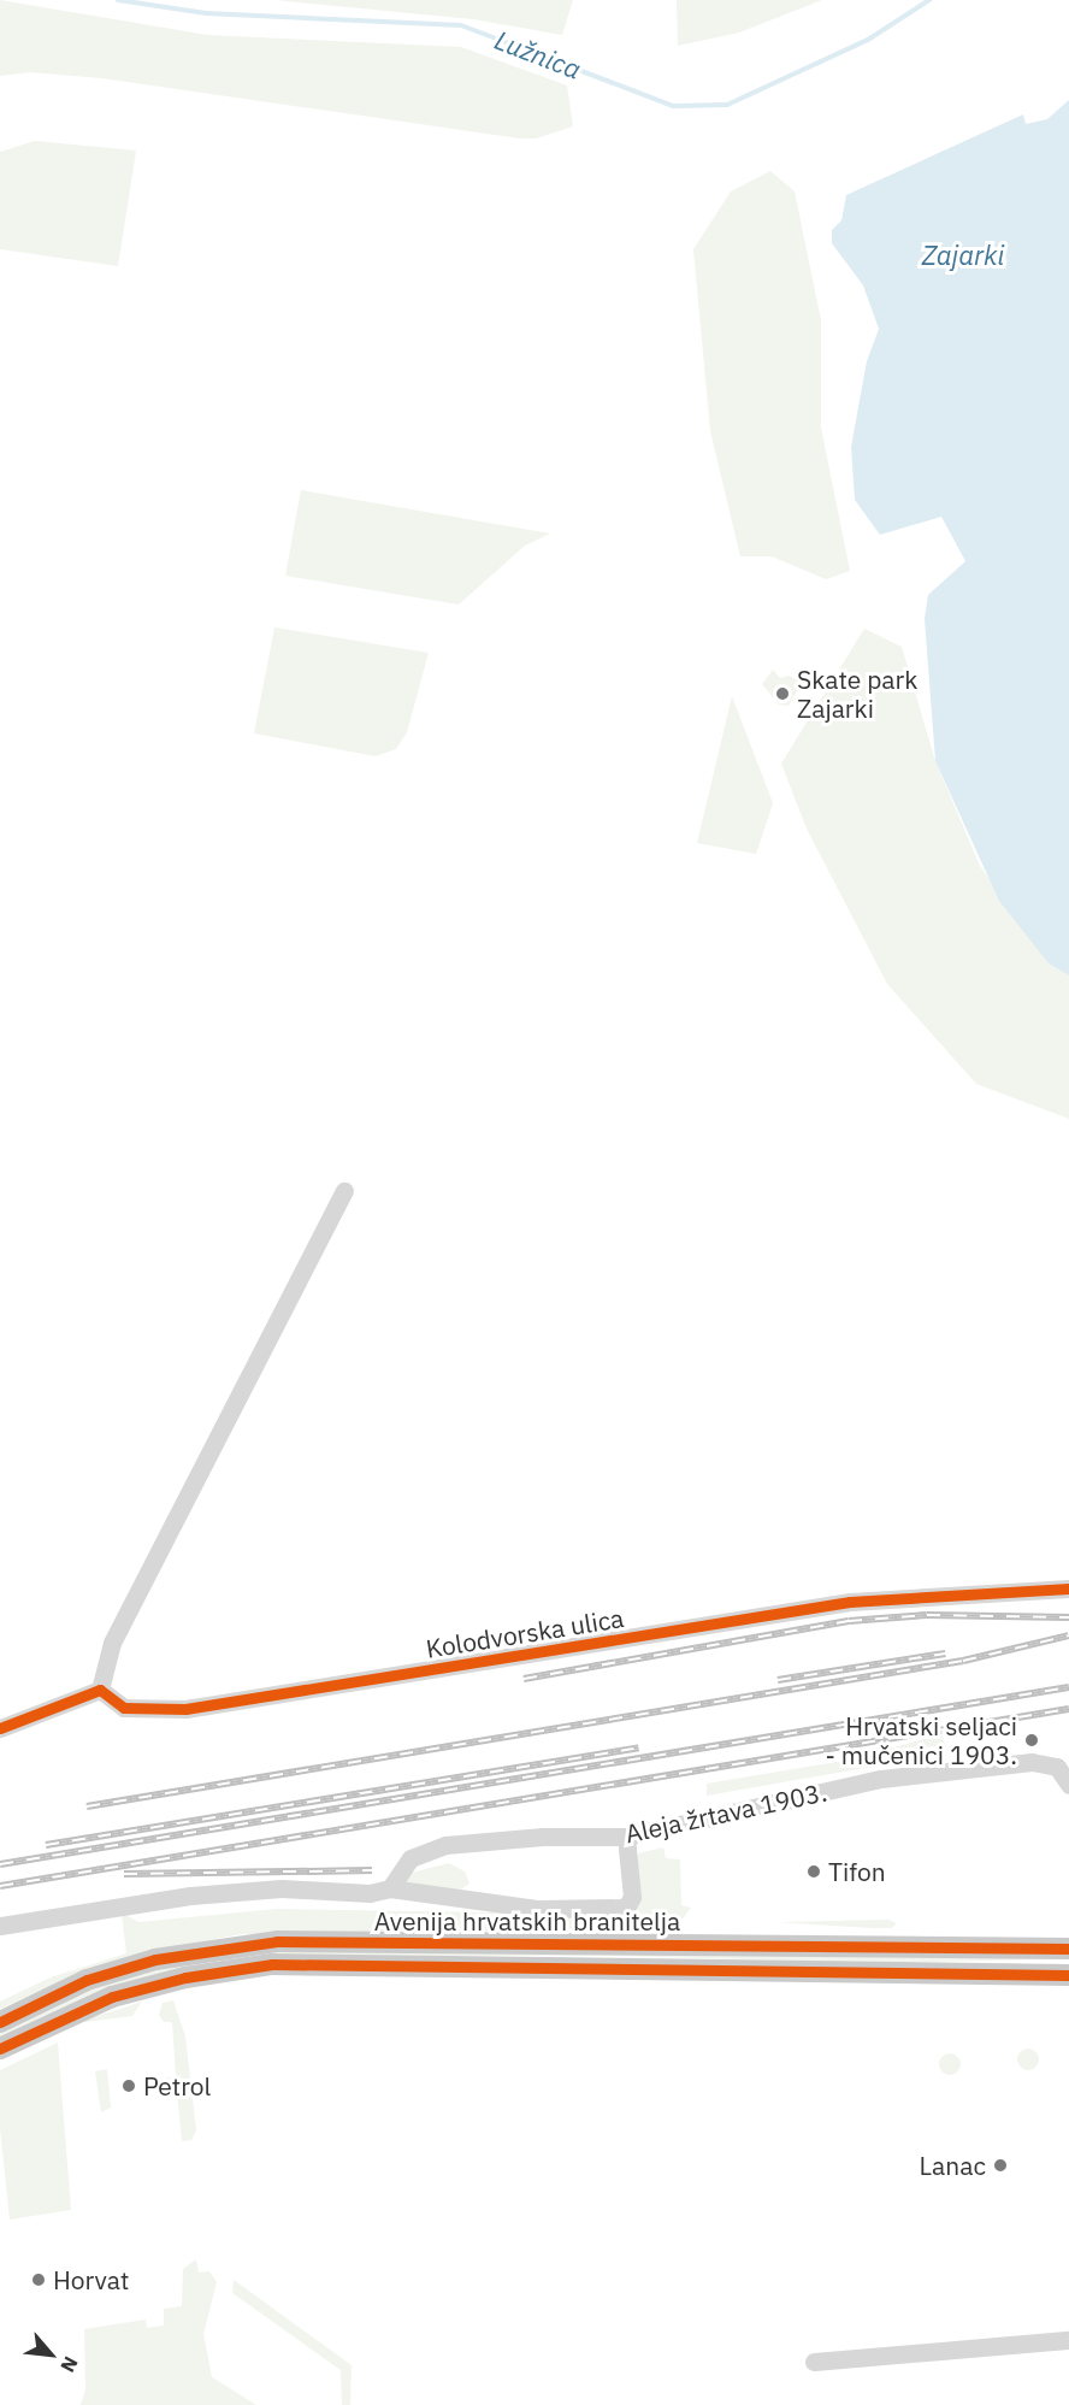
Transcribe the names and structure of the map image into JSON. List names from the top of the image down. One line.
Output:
{"streets":{"main road":["Avenija hrvatskih branitelja"],"street":["Kolodvorska ulica","Aleja žrtava 1903."]},"water":["Lužnica","Zajarki"],"places":["Skate park Zajarki","Hrvatski seljaci - mučenici 1903.","Tifon","Petrol","Lanac","Horvat"],"north":"bottom right"}
